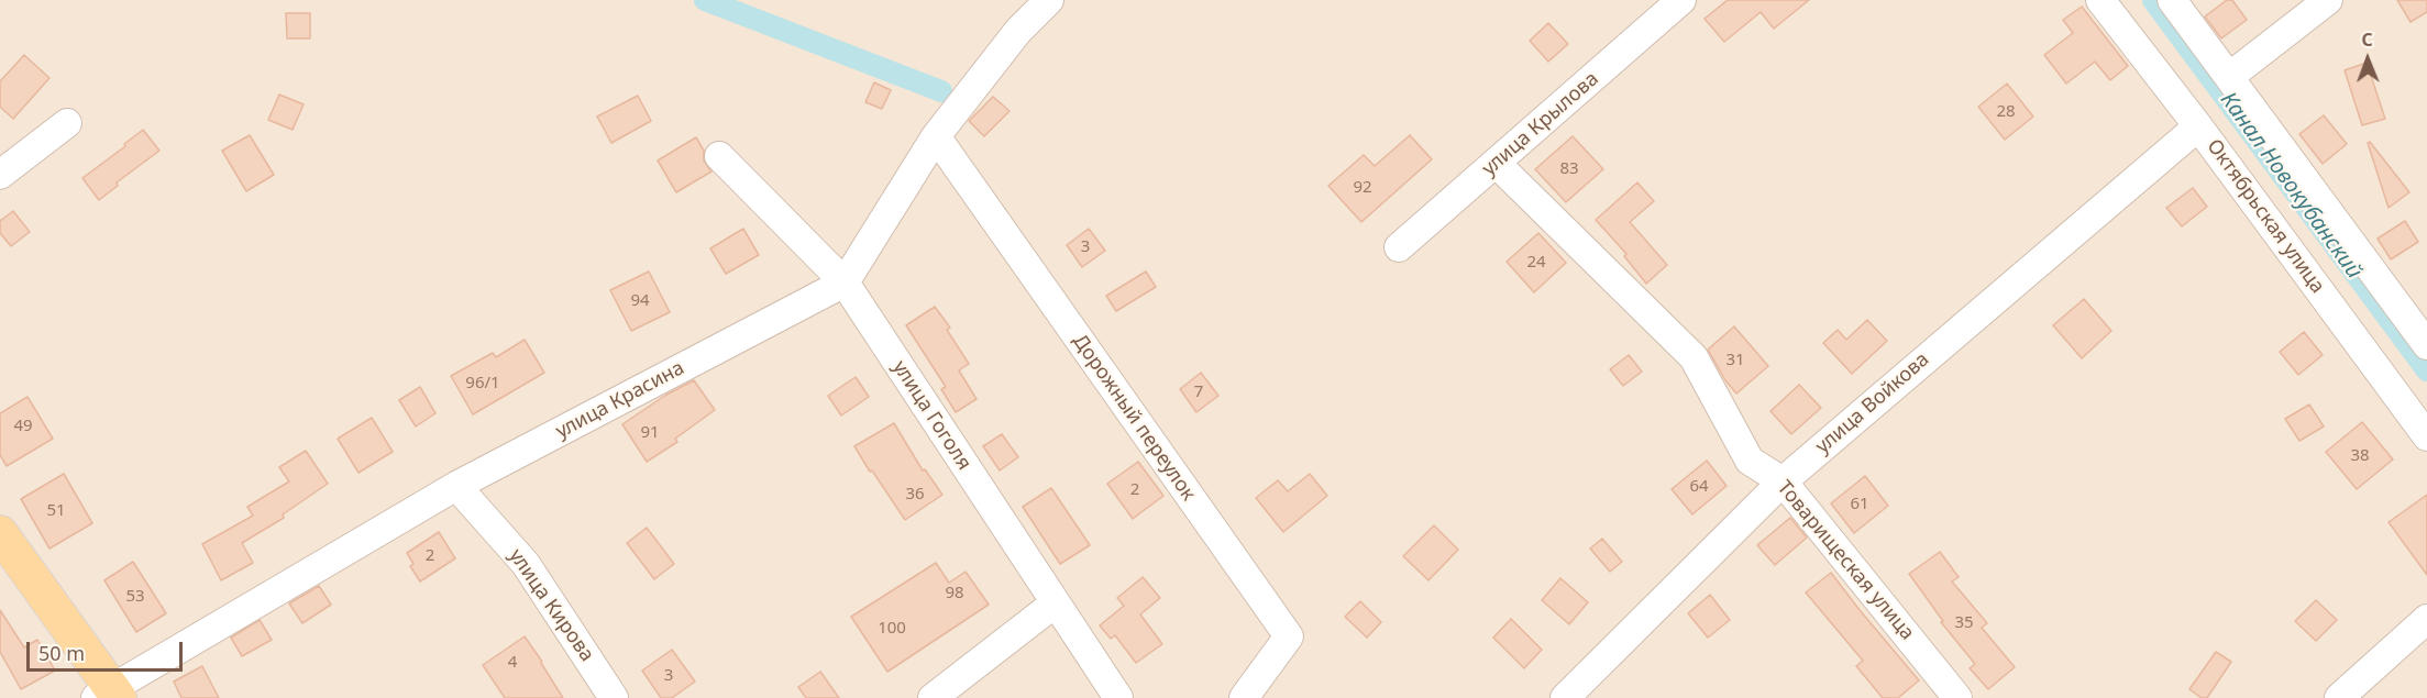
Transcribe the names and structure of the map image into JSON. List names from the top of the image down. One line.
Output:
{"streets":{"street":["улица Крылова","Октябрьская улица","улица Красина","улица Войкова","улица Гоголя","Дорожный переулок","Товарищеская улица","улица Кирова"]},"crossings":[["улица Крылова","Товарищеская улица"],["Октябрьская улица","улица Войкова"],["улица Красина","улица Гоголя"],["улица Красина","улица Кирова"],["улица Войкова","Товарищеская улица"]],"water":["Канал Новокубанский"],"house_numbers":["28","83","92","3","24","94","31","96/1","7","49","91","38","64","2","36","61","51","2","98","53","35","100","4","3"],"scale_bar":"50 m","north":"top"}
